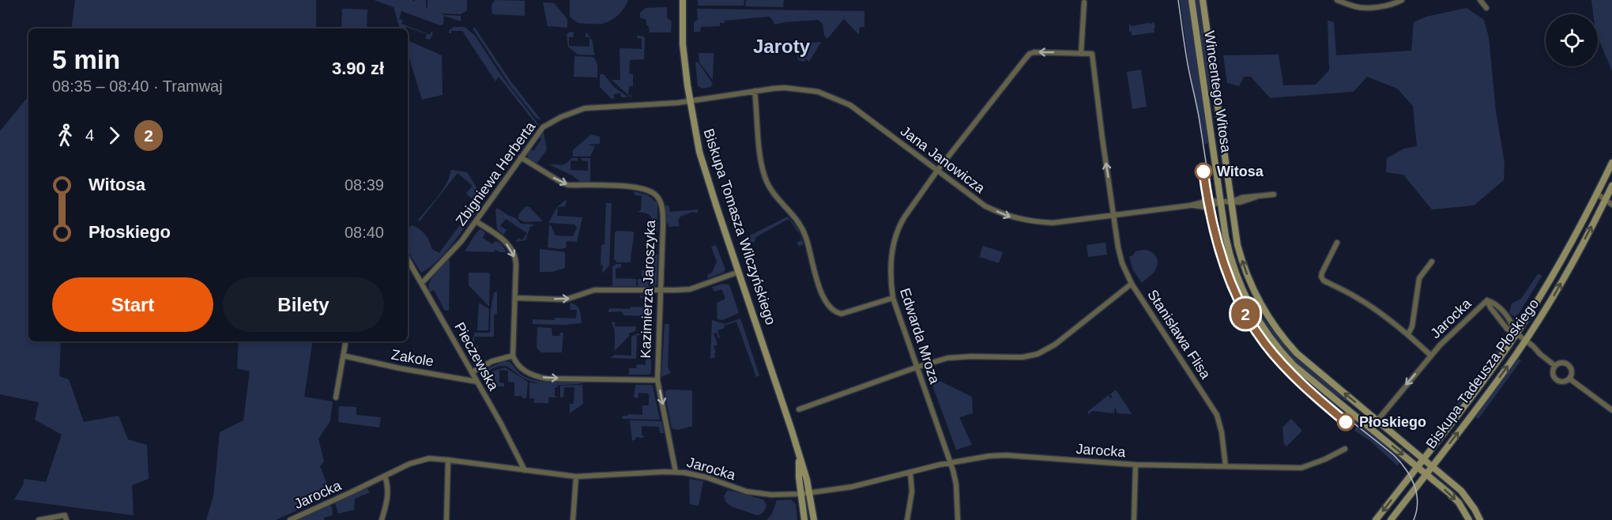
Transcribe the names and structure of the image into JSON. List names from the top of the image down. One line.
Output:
{"streets":{"main road":["Wincentego Witosa","Biskupa Tomasza Wilczyńskiego","Biskupa Tadeusza Płoskiego"],"street":["Jana Janowicza","Zbigniewa Herberta","Kazimierza Jaroszyka","Jarocka","Stanisława Flisa","Edwarda Mroza","Pieczewska","Zakole"]},"crossings":[["Wincentego Witosa","Jana Janowicza"],["Wincentego Witosa","Jarocka"],["Wincentego Witosa","Biskupa Tadeusza Płoskiego"],["Jana Janowicza","Zbigniewa Herberta"],["Jana Janowicza","Biskupa Tomasza Wilczyńskiego"],["Jana Janowicza","Stanisława Flisa"],["Jana Janowicza","Edwarda Mroza"],["Zbigniewa Herberta","Biskupa Tomasza Wilczyńskiego"],["Zbigniewa Herberta","Kazimierza Jaroszyka"],["Zbigniewa Herberta","Pieczewska"],["Biskupa Tomasza Wilczyńskiego","Jarocka"],["Kazimierza Jaroszyka","Jarocka"],["Jarocka","Stanisława Flisa"],["Jarocka","Edwarda Mroza"],["Jarocka","Pieczewska"],["Jarocka","Biskupa Tadeusza Płoskiego"],["Pieczewska","Zakole"]],"one_way":["Kazimierza Jaroszyka"],"districts":["Jaroty"],"places":["Witosa","Płoskiego"],"lines":["tram line 2"],"page":{"on_map":"2","heading":["5 min","08:35 – 08:40 · Tramwaj","3.90 zł"],"legs":["4","2"],"list":[{"name":"Witosa","value":"08:39"},{"name":"Płoskiego","value":"08:40"}],"buttons":["Start","Bilety"]}}
